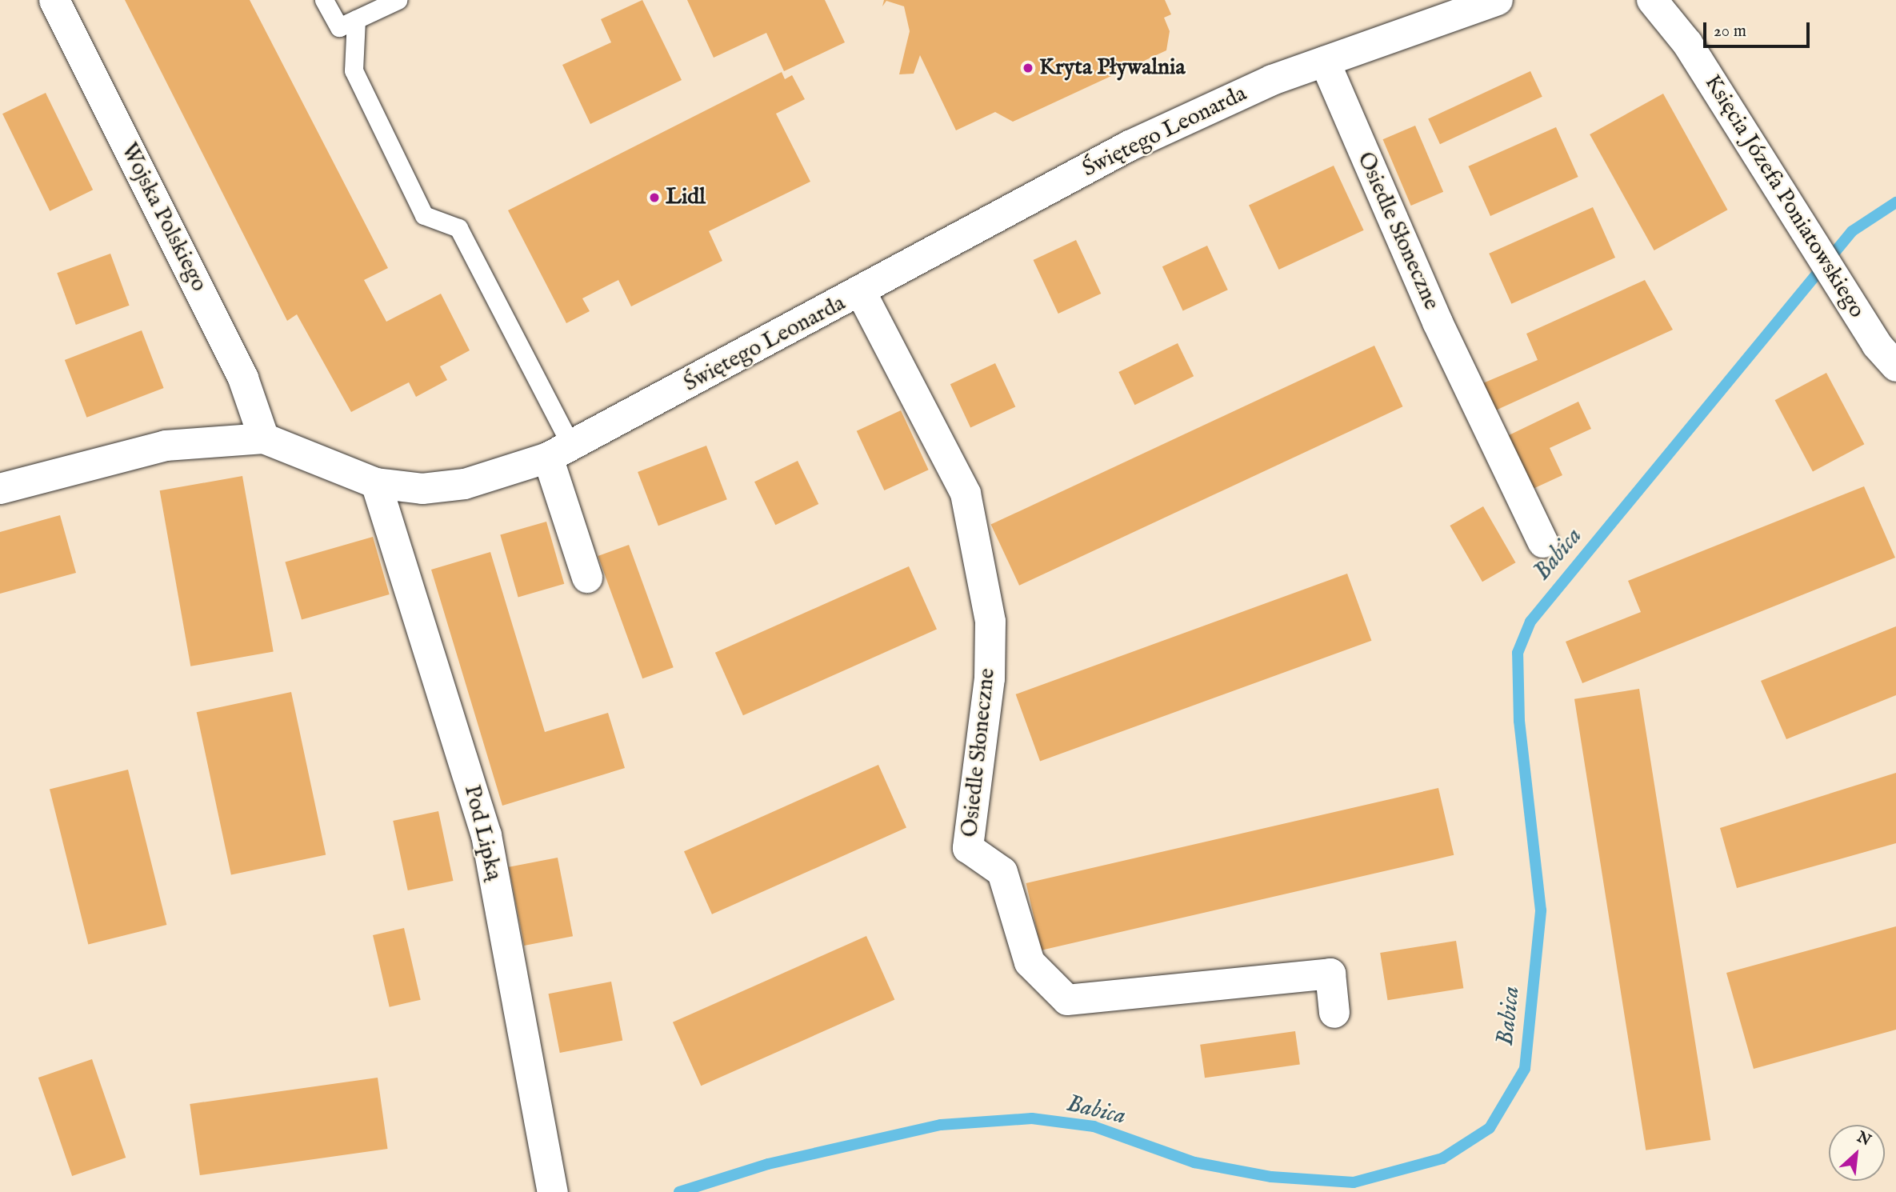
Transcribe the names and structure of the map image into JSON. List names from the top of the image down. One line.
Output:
{"streets":{"street":["Świętego Leonarda","Księcia Józefa Poniatowskiego","Wojska Polskiego","Osiedle Słoneczne","Pod Lipką"]},"crossings":[["Świętego Leonarda","Wojska Polskiego"],["Świętego Leonarda","Osiedle Słoneczne"],["Świętego Leonarda","Pod Lipką"]],"water":["Babica"],"places":["Kryta Pływalnia","Lidl"],"scale_bar":"20 m","north":"top right"}
